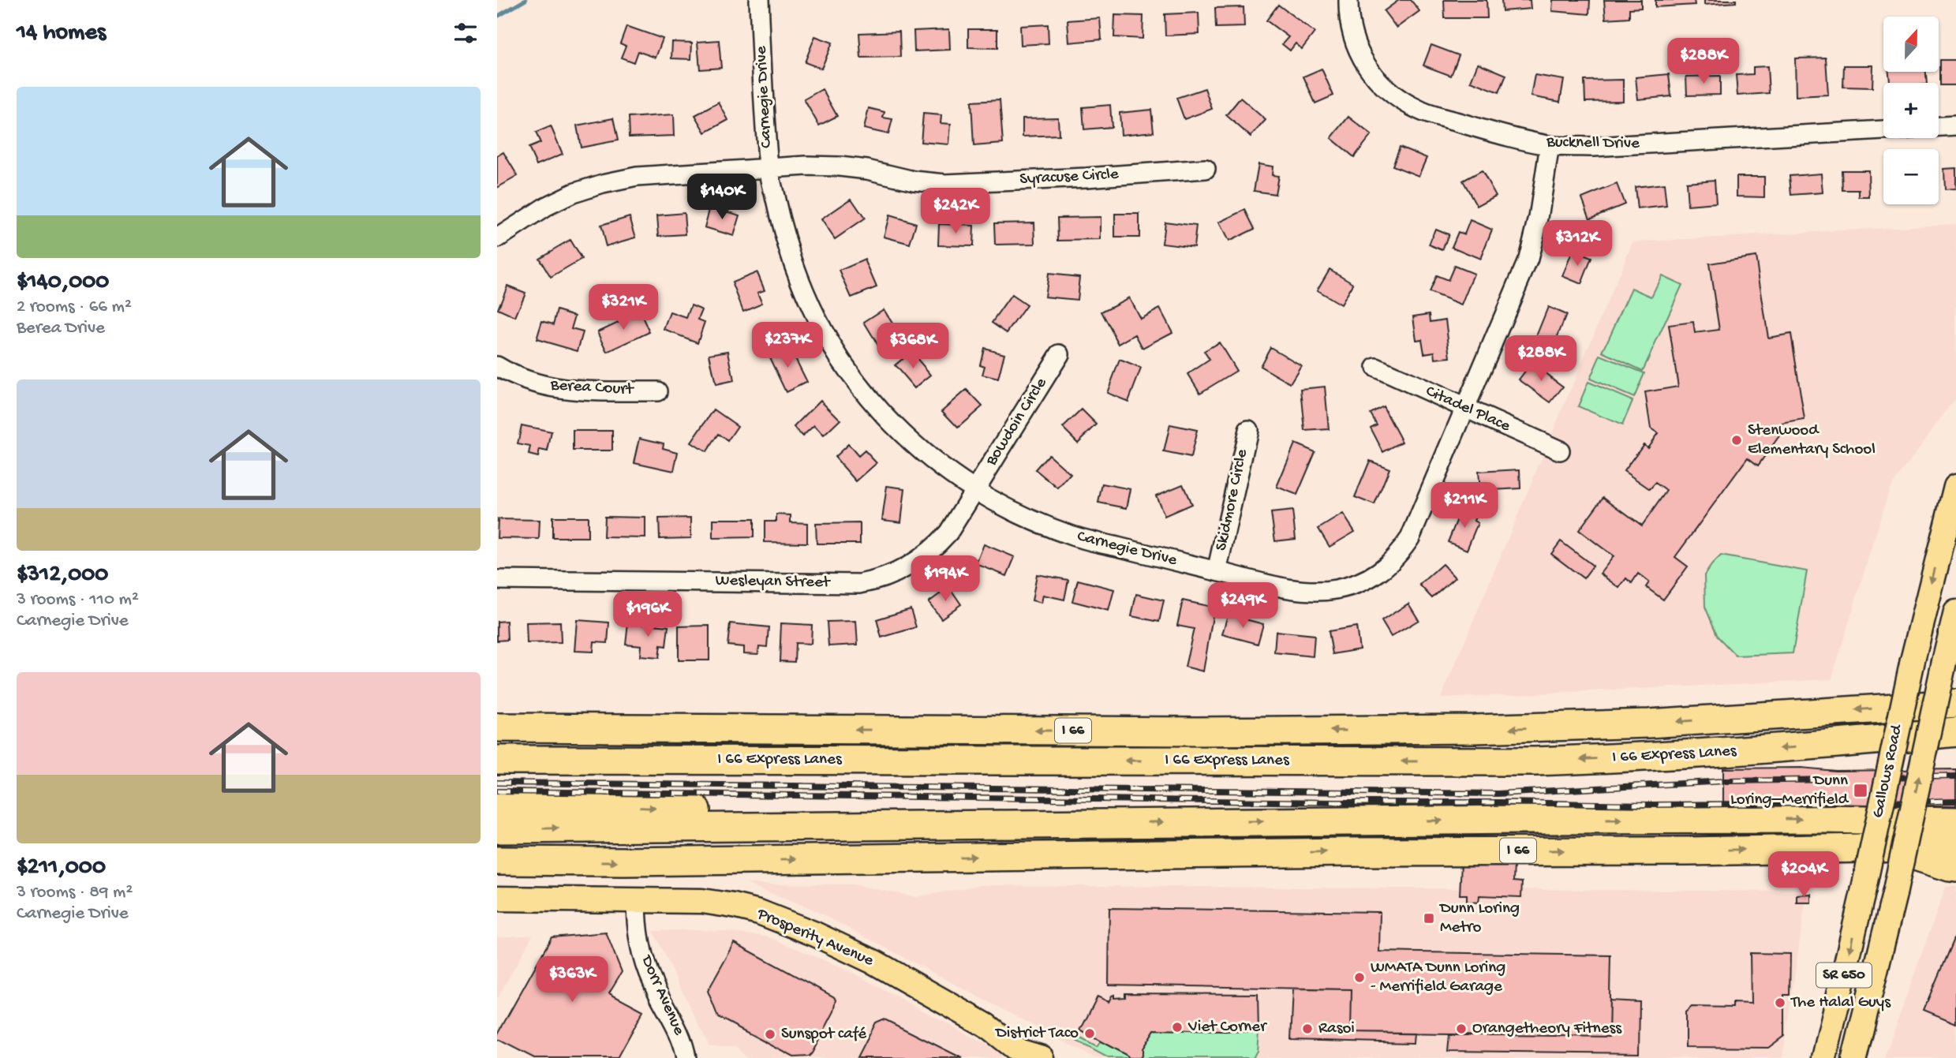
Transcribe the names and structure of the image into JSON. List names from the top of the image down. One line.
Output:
{"streets":{"highway":["I 66","I 66 Express Lanes"],"main road":["Gallows Road","Prosperity Avenue","SR 650"],"street":["Carnegie Drive","Bucknell Drive","Syracuse Circle","Berea Court","Citadel Place","Bowdoin Circle","Skidmore Circle","Wesleyan Street","Dorr Avenue"]},"crossings":[["Carnegie Drive","Bucknell Drive"],["Carnegie Drive","Syracuse Circle"],["Carnegie Drive","Citadel Place"],["Carnegie Drive","Bowdoin Circle"],["Carnegie Drive","Skidmore Circle"],["Carnegie Drive","Wesleyan Street"],["Bowdoin Circle","Wesleyan Street"],["Prosperity Avenue","Dorr Avenue"]],"places":{"other":["Stenwood Elementary School","WMATA Dunn Loring - Merrifield Garage","The Halal Guys","Viet Corner","Rasoi","Orangetheory Fitness","District Taco","Sunspot café"],"transit":["Dunn Loring–Merrifield","Dunn Loring Metro"]},"north":"top","page":{"heading":"14 homes","map_buttons":["+","−"],"price":["$288K","$140K","$242K","$312K","$321K","$237K","$368K","$288K","$211K","$194K","$249K","$196K","$204K","$363K"],"list":[{"name":"$140,000","note":"2 rooms · 66 m² · Berea Drive"},{"name":"$312,000","note":"3 rooms · 110 m² · Carnegie Drive"},{"name":"$211,000","note":"3 rooms · 89 m² · Carnegie Drive"}]}}
